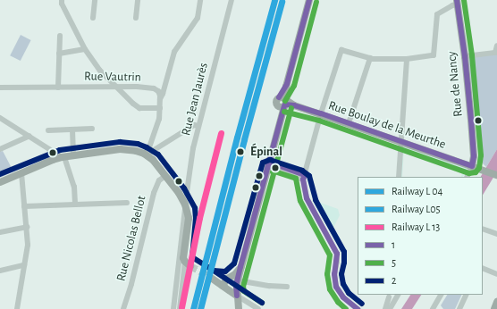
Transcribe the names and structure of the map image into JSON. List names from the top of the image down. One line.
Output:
{"streets":{"main road":["Rue de Nancy","Rue Boulay de la Meurthe"],"street":["Rue Vautrin","Rue Jean Jaurès","Rue Nicolas Bellot"]},"crossings":[["Rue de Nancy","Rue Boulay de la Meurthe"]],"places":["Épinal"],"lines":["transit line 1","transit line 5","rail line L05","transit line 2"],"legend":["Railway L 04","Railway L05","Railway L 13","1","5","2"]}
